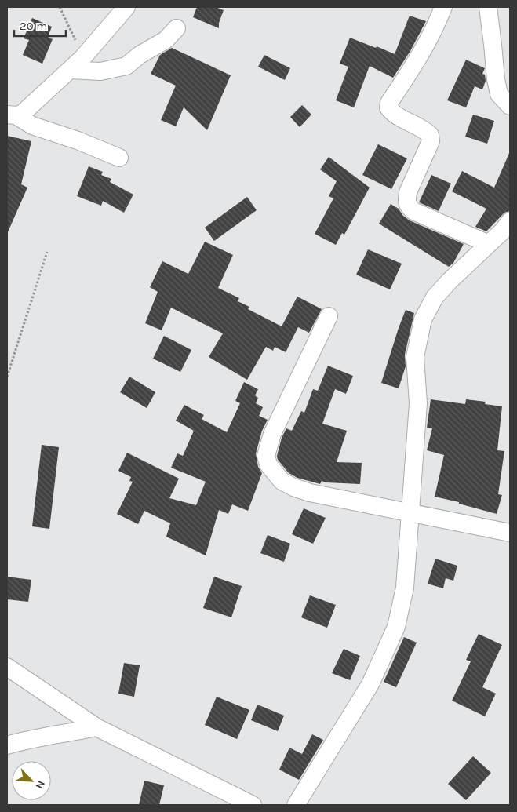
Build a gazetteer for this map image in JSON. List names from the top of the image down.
{
  "scale_bar": "20 m",
  "north": "bottom right"
}
